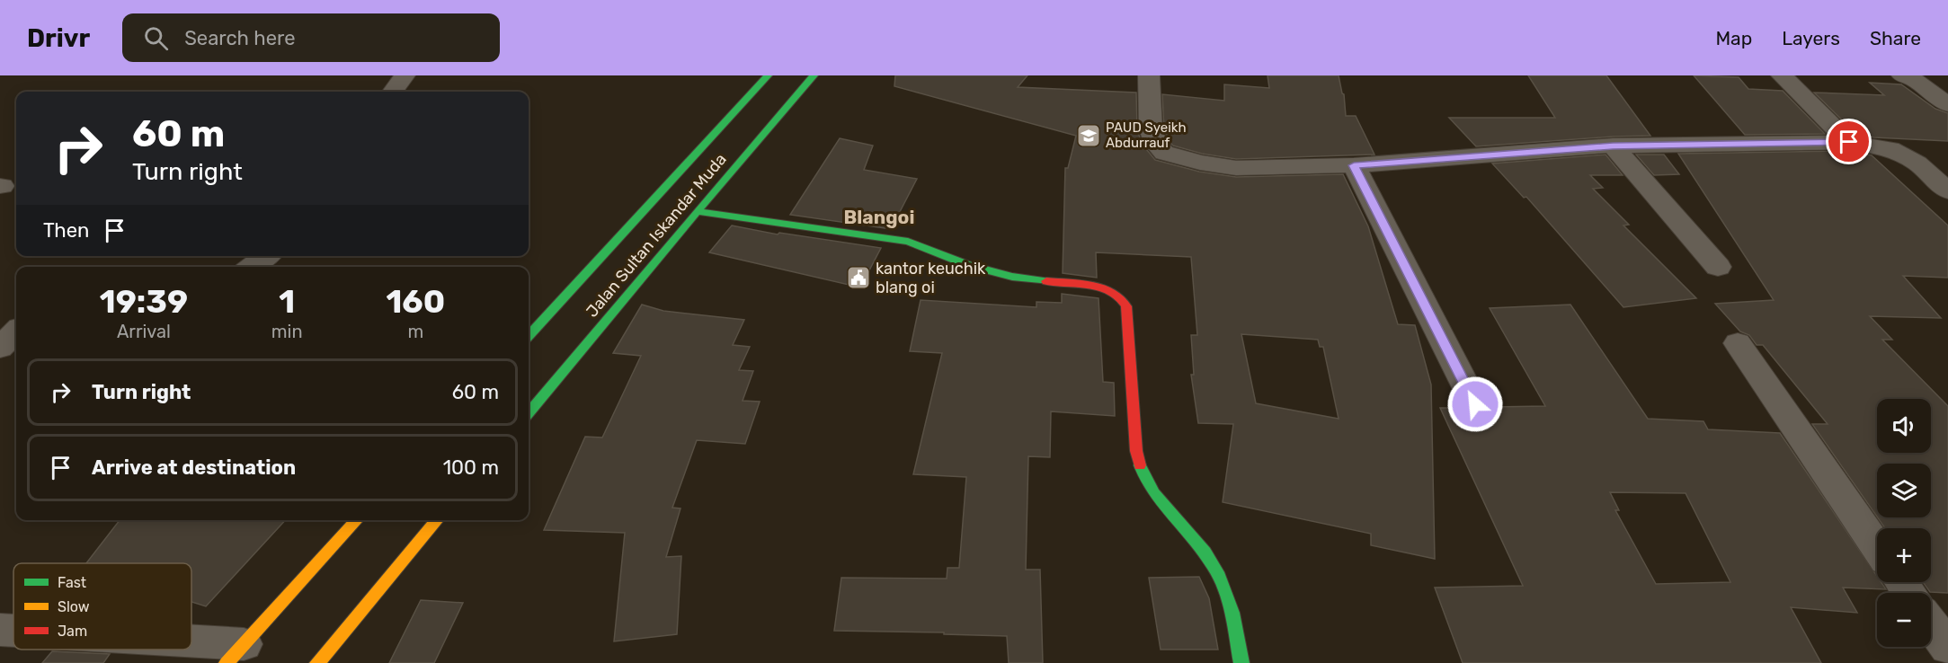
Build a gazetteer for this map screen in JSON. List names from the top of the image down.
{
  "streets": {
    "main road": ["Jalan Sultan Iskandar Muda"]
  },
  "districts": ["Blangoi"],
  "places": {
    "school or university": ["PAUD Syeikh Abdurrauf"],
    "public building": ["kantor keuchik blang oi"]
  },
  "legend": ["Fast", "Slow", "Jam"],
  "page": {
    "header": "Drivr",
    "search": "Search here",
    "nav": ["Map", "Layers", "Share"],
    "turn": ["60 m", "Turn right"],
    "then": "Then",
    "eta": [
      "19:39",
      "Arrival",
      "1",
      "min",
      "160",
      "m"
    ],
    "list": [
      {
        "name": "Turn right",
        "value": "60 m"
      },
      {
        "name": "Arrive at destination",
        "value": "100 m"
      }
    ],
    "map_buttons": ["+", "−"]
  }
}
